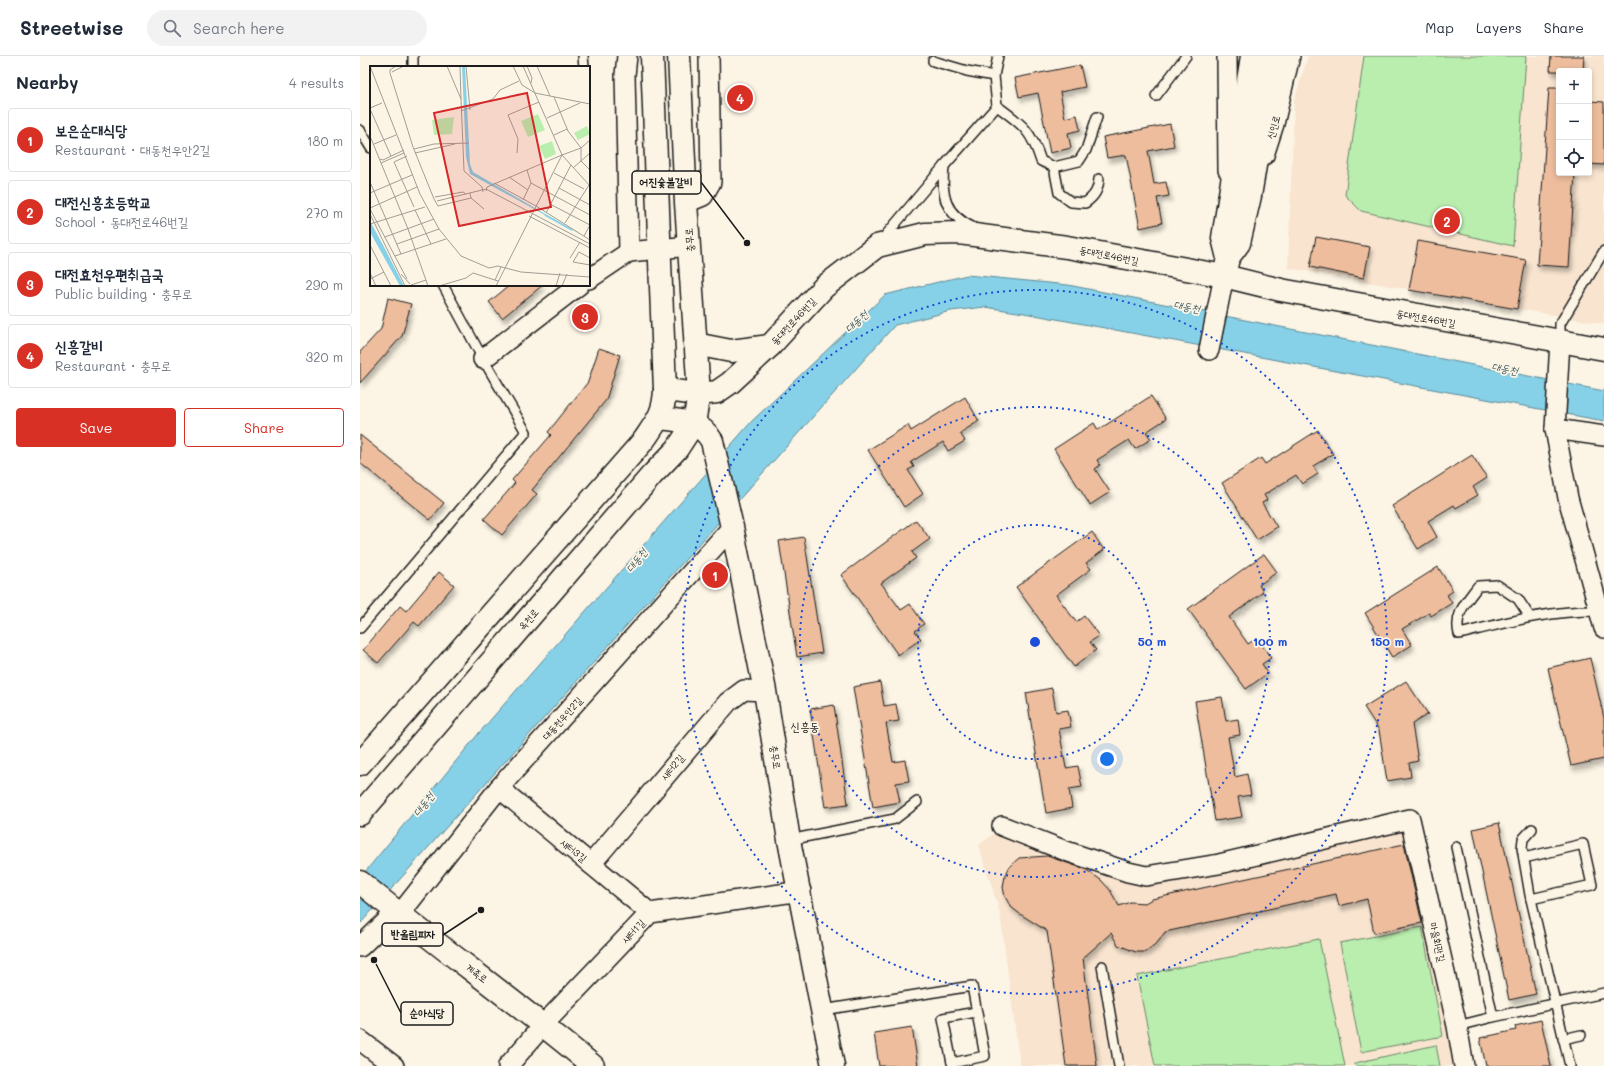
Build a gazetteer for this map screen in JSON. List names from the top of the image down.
{
  "streets": {
    "main road": [
      "신인로",
      "충무로",
      "동대전로46번길",
      "옥천로",
      "계족로"
    ],
    "street": [
      "대동천우안2길",
      "새터2길",
      "새터3길",
      "새터1길",
      "마을회관길"
    ]
  },
  "crossings": [
    ["신인로", "동대전로46번길"],
    ["충무로", "동대전로46번길"],
    ["충무로", "옥천로"],
    ["충무로", "대동천우안2길"],
    ["충무로", "새터2길"],
    ["충무로", "새터1길"],
    ["대동천우안2길", "새터3길"],
    ["대동천우안2길", "계족로"],
    ["새터2길", "새터3길"],
    ["새터3길", "새터1길"],
    ["새터1길", "계족로"]
  ],
  "districts": ["신흥동"],
  "water": ["대동천"],
  "places": ["어진숯불갈비", "반올림피자", "순아식당"],
  "page": {
    "header": "Streetwise",
    "search": "Search here",
    "nav": ["Map", "Layers", "Share"],
    "heading": ["Nearby", "4 results"],
    "map_buttons": ["+", "−"],
    "pins": [
      "4",
      "2",
      "3",
      "1"
    ],
    "list": [
      {
        "mark": "1",
        "name": "보은순대식당",
        "note": "Restaurant · 대동천우안2길",
        "value": "180 m"
      },
      {
        "mark": "2",
        "name": "대전신흥초등학교",
        "note": "School · 동대전로46번길",
        "value": "270 m"
      },
      {
        "mark": "3",
        "name": "대전효천우편취급국",
        "note": "Public building · 충무로",
        "value": "290 m"
      },
      {
        "mark": "4",
        "name": "신흥갈비",
        "note": "Restaurant · 충무로",
        "value": "320 m"
      }
    ],
    "buttons": ["Save", "Share"]
  },
  "rings": ["50 m", "100 m", "150 m"]
}
